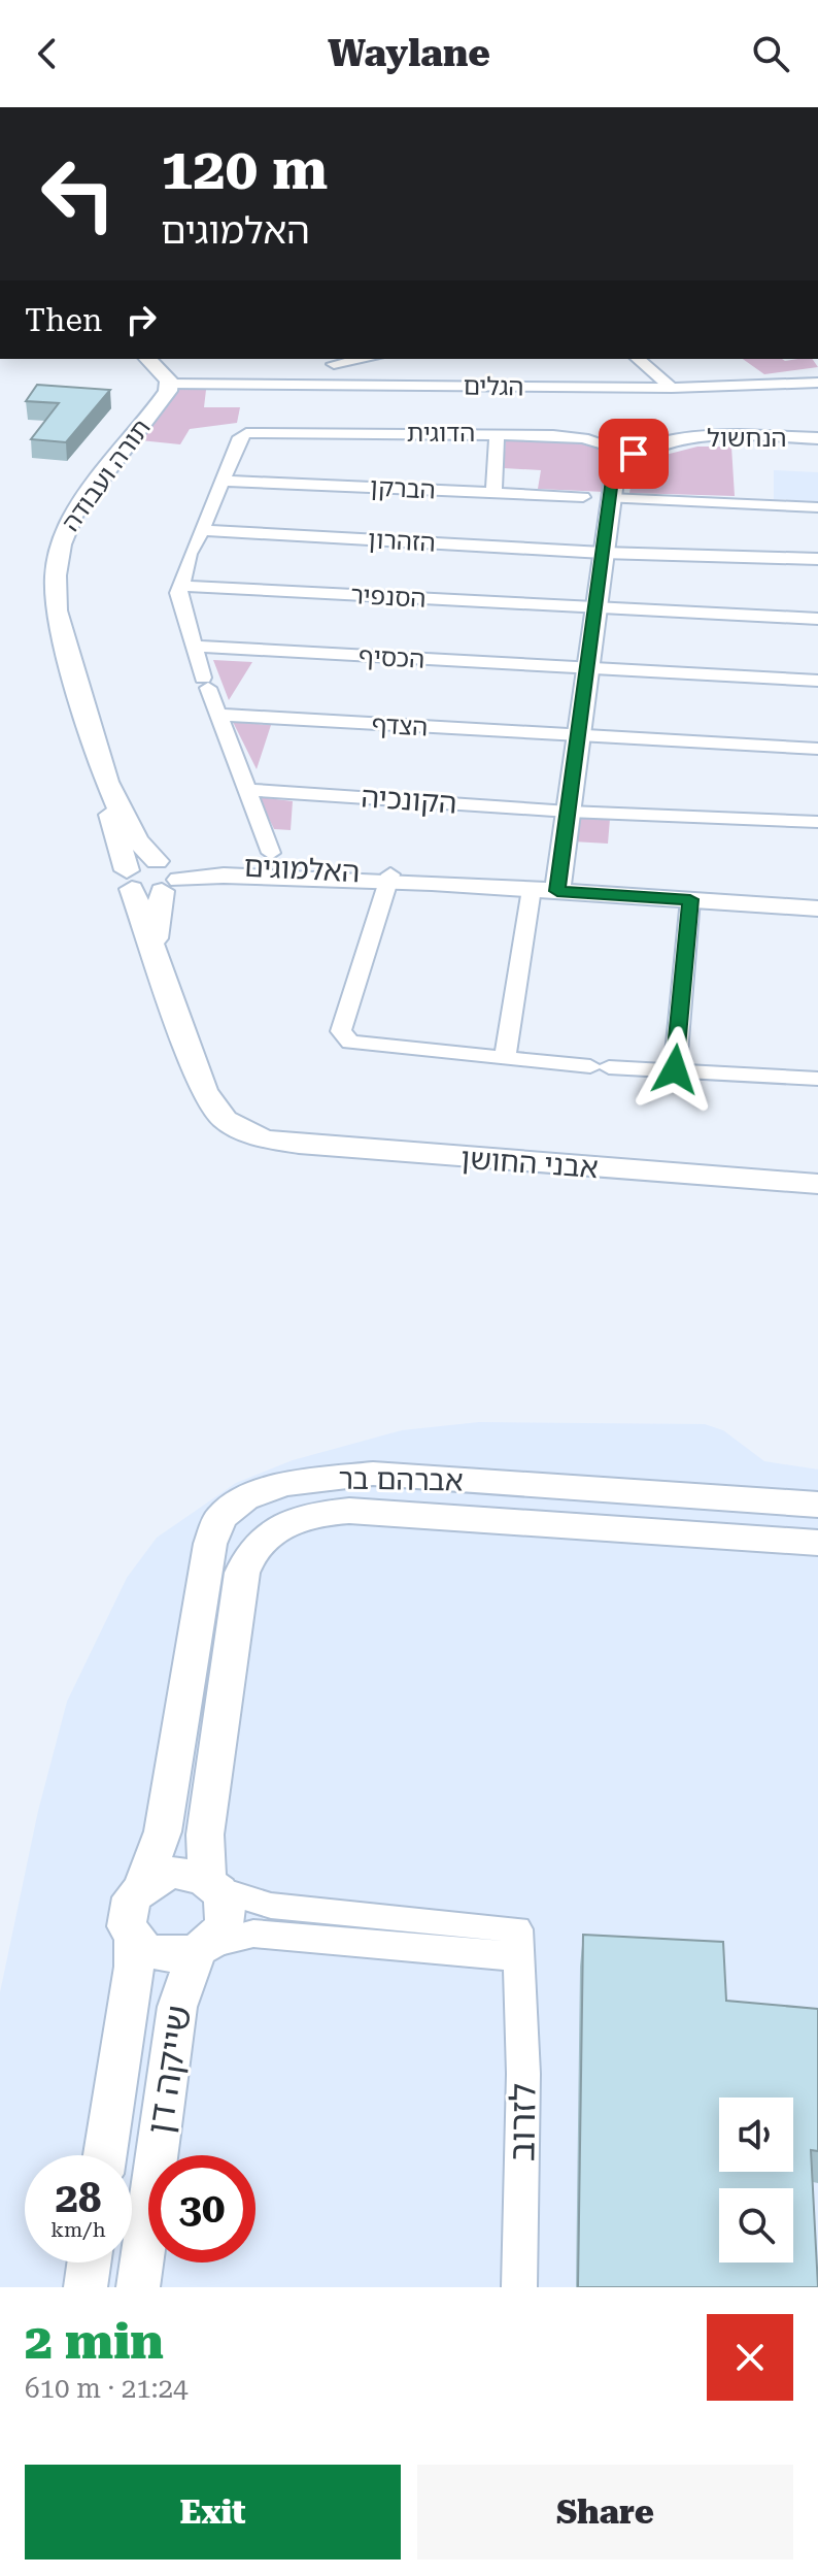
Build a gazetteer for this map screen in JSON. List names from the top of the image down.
{
  "streets": {
    "street": [
      "הגלים",
      "הדוגית",
      "הנחשול",
      "תורה ועבודה",
      "הברקן",
      "הזהרון",
      "הסנפיר",
      "הכסיף",
      "הצדף",
      "הקונכיה",
      "האלמוגים",
      "אבני החושן",
      "אברהם בר",
      "שייקה דן",
      "לזרוב"
    ]
  },
  "crossings": [
    ["הגלים", "תורה ועבודה"],
    ["הדוגית", "הנחשול"],
    ["הדוגית", "הברקן"],
    ["תורה ועבודה", "האלמוגים"],
    ["תורה ועבודה", "אבני החושן"],
    ["אברהם בר", "שייקה דן"]
  ],
  "page": {
    "header": "Waylane",
    "turn": ["120 m", "האלמוגים"],
    "then": "Then",
    "speed": "28 km/h",
    "limit": "30",
    "heading": ["2 min", "610 m · 21:24"],
    "buttons": ["Exit", "Share"]
  }
}
